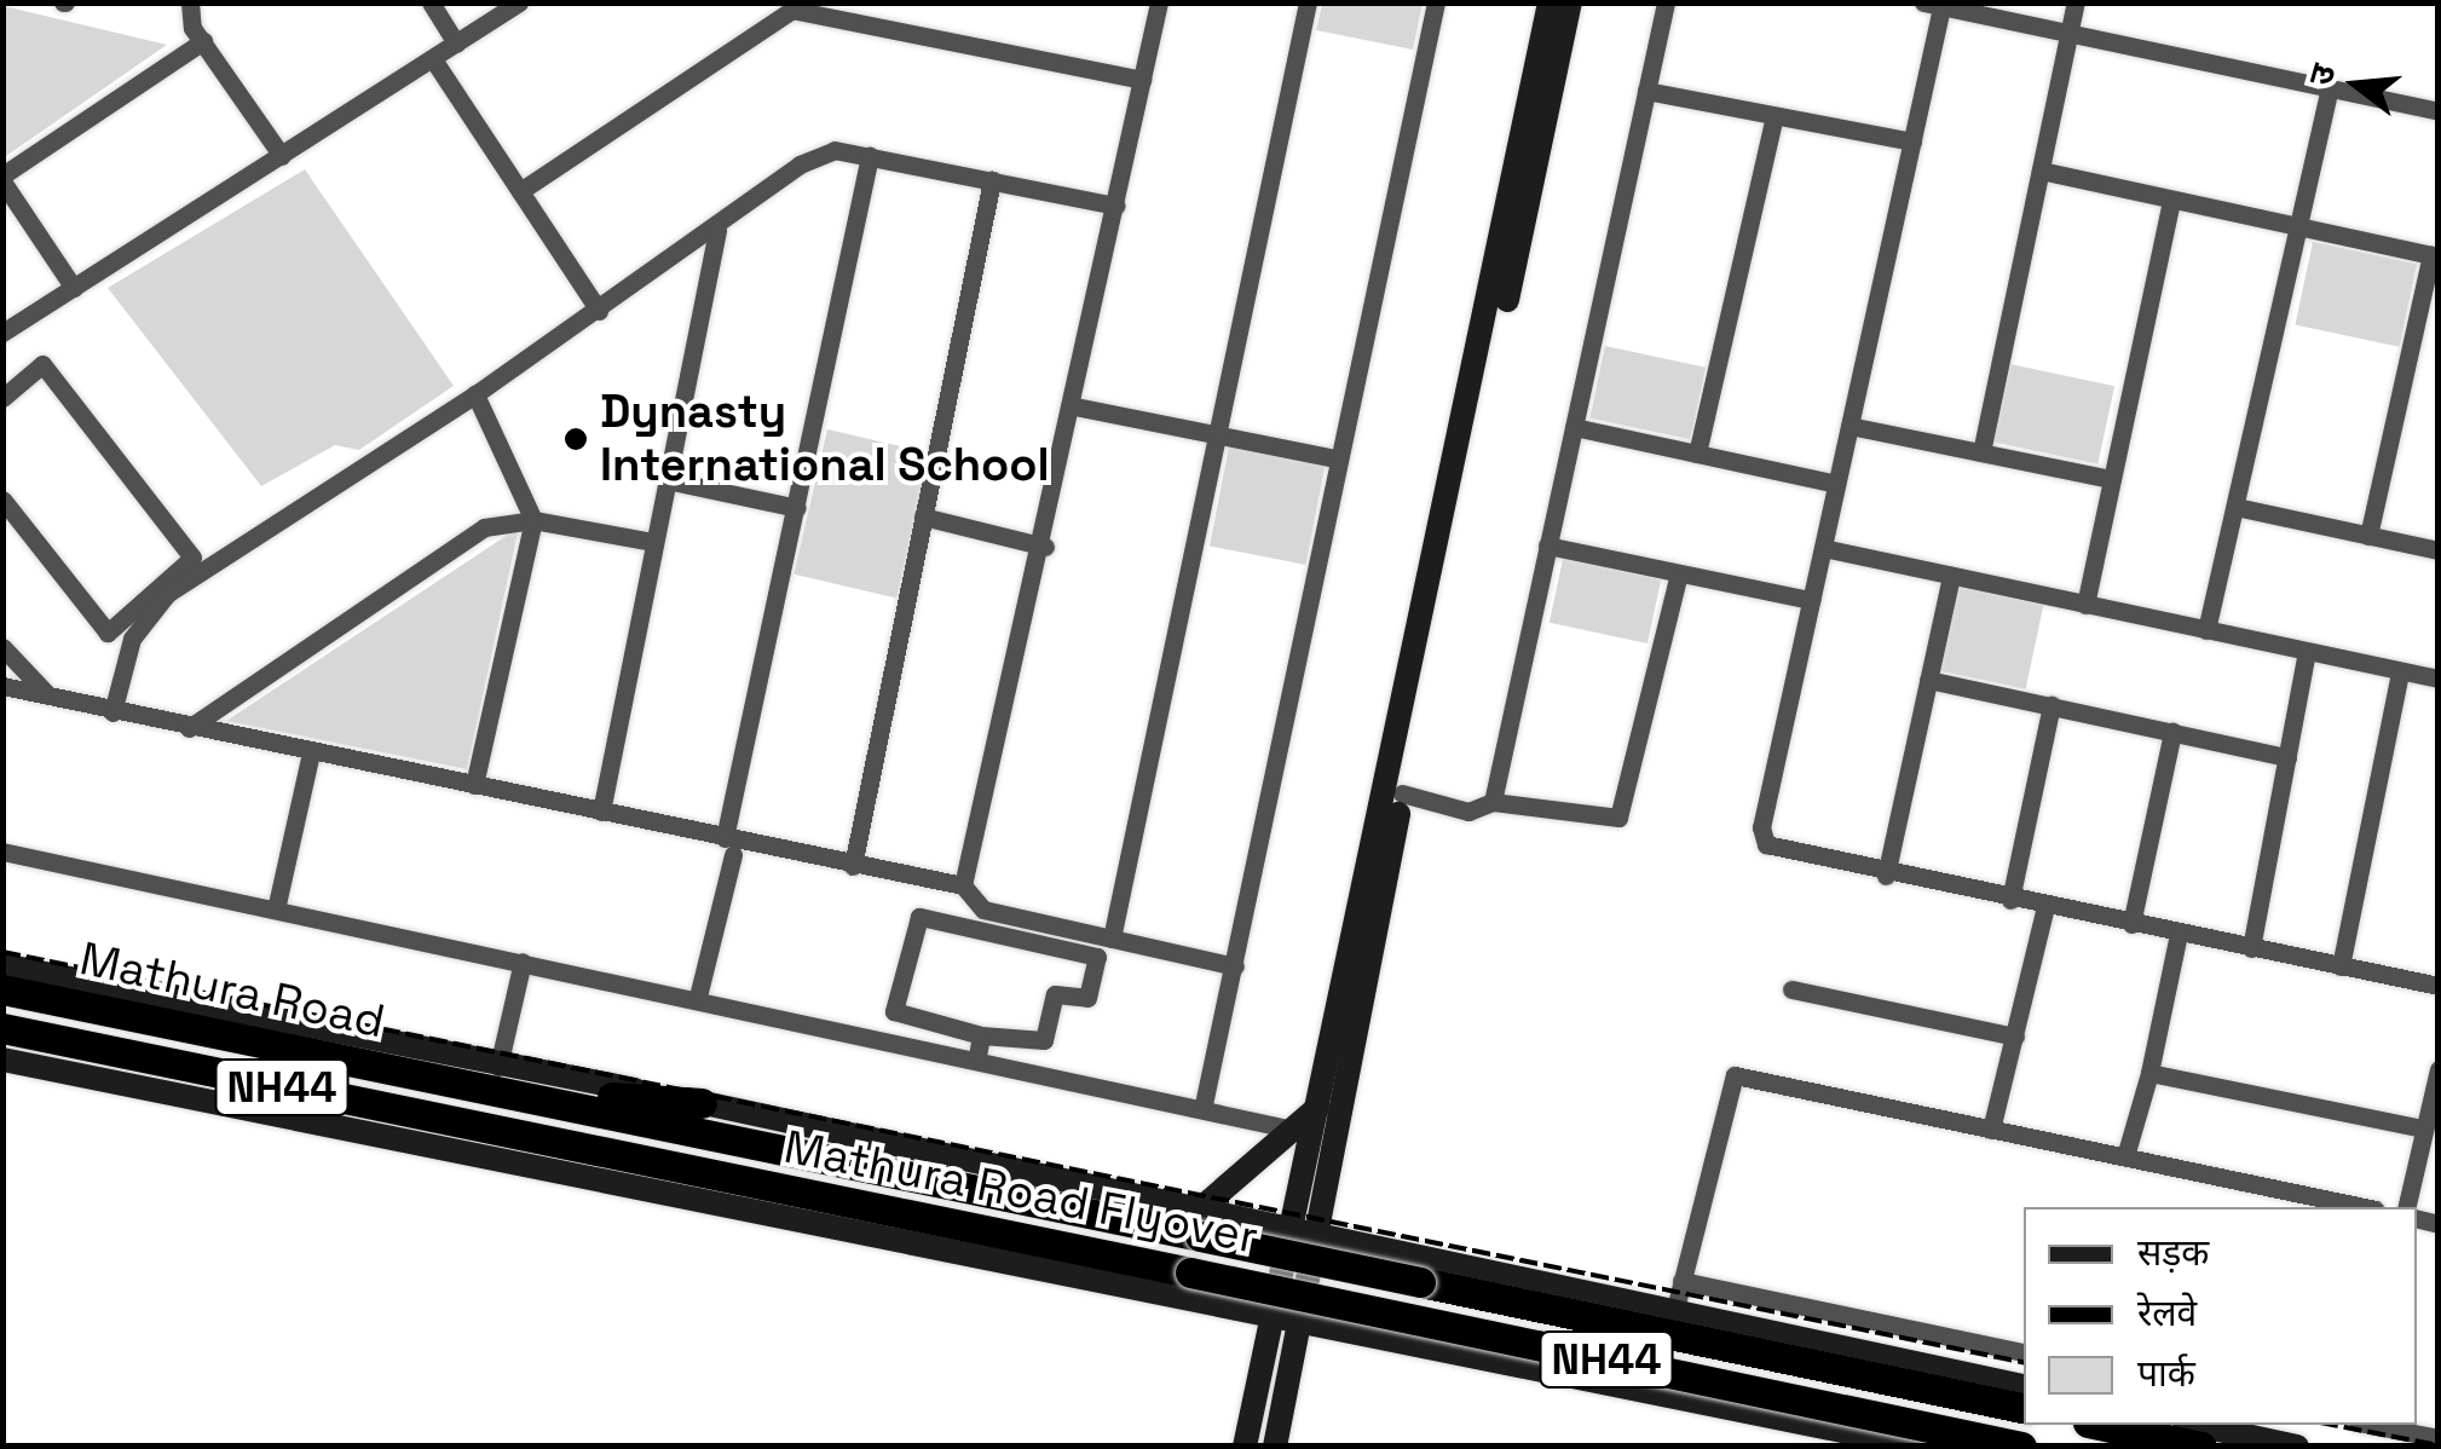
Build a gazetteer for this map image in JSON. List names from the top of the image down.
{
  "streets": {
    "highway": ["Mathura Road", "NH44", "Mathura Road Flyover"]
  },
  "crossings": [
    ["Mathura Road", "Mathura Road Flyover"]
  ],
  "places": ["Dynasty International School"],
  "legend": ["सड़क", "रेलवे", "पार्क"],
  "north": "left"
}
